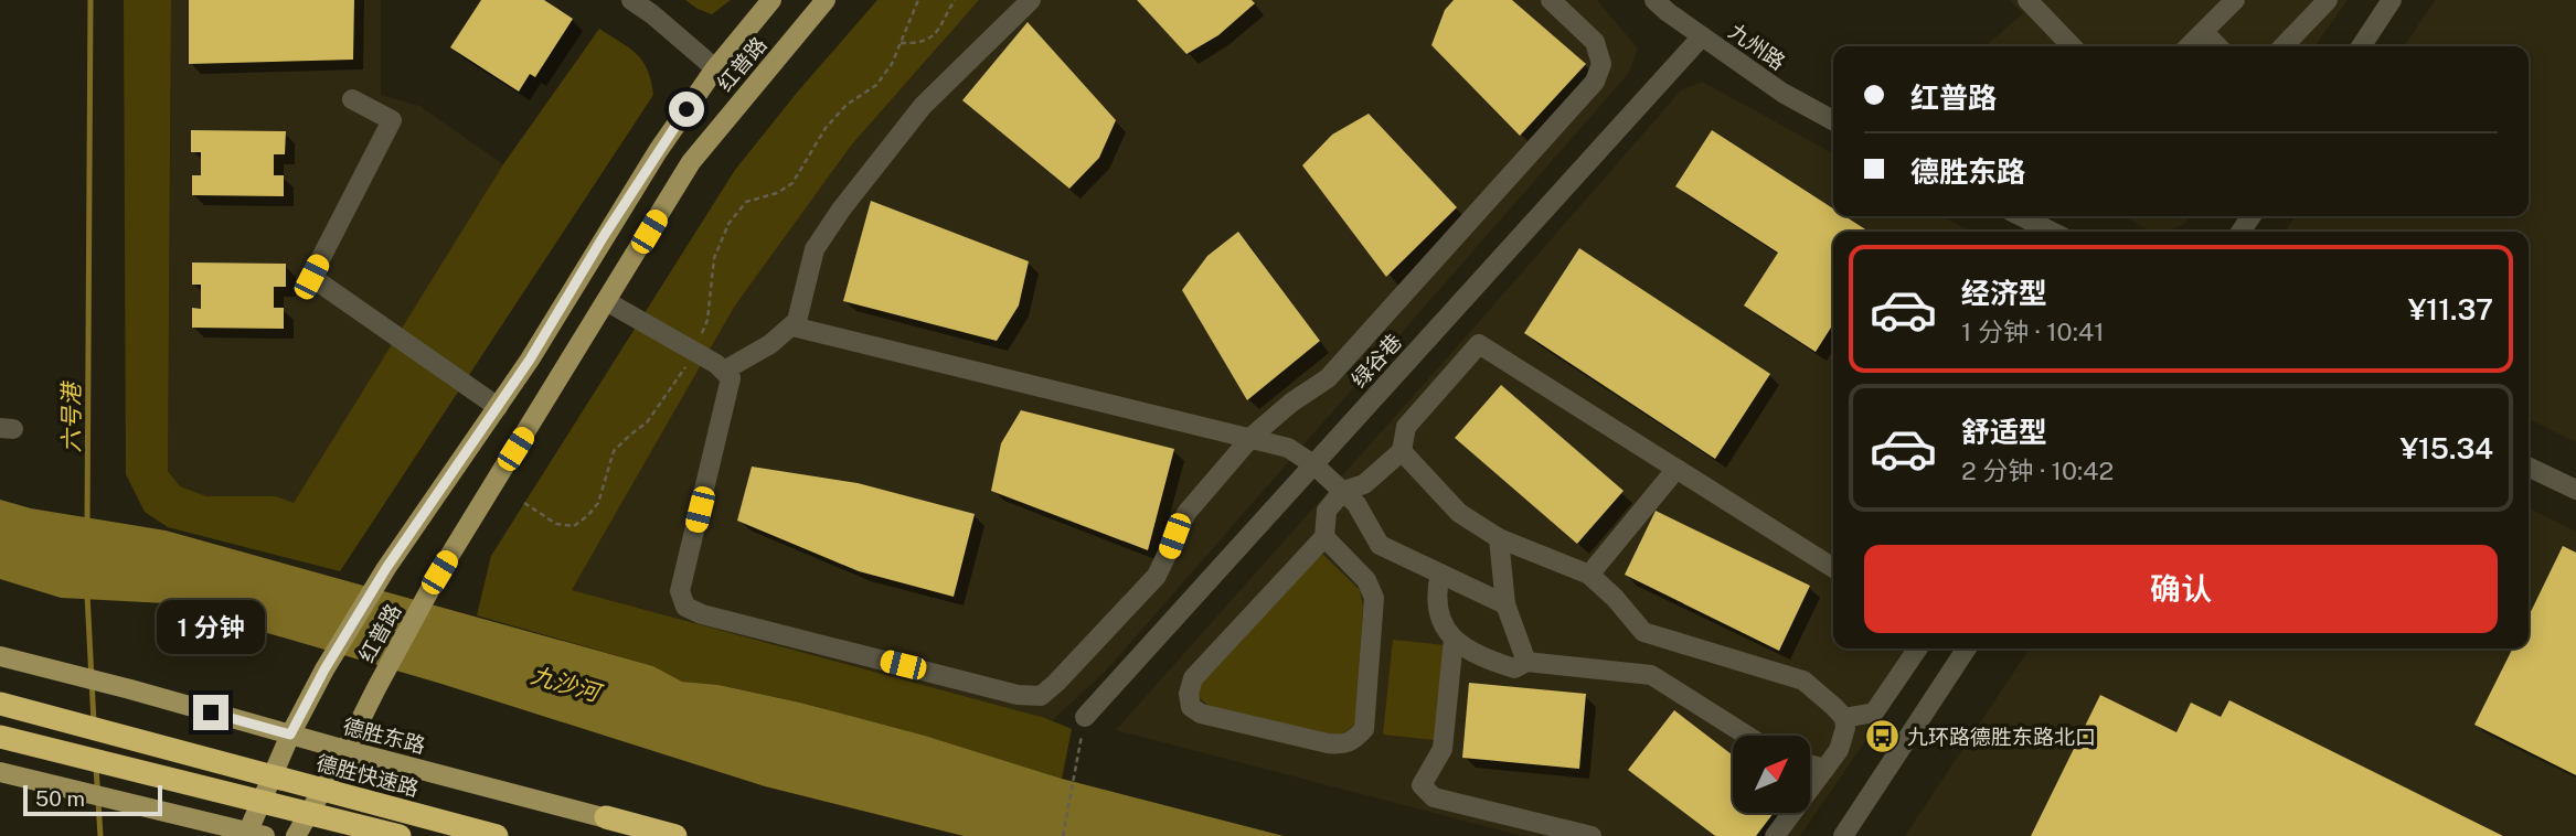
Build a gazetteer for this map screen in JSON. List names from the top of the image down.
{
  "streets": {
    "highway": ["德胜快速路"],
    "main road": ["红普路", "德胜东路"],
    "street": ["九州路", "绿谷巷"]
  },
  "crossings": [
    ["九州路", "绿谷巷"],
    ["红普路", "德胜东路"]
  ],
  "water": ["六号港", "九沙河"],
  "places": {
    "bus stop": ["九环路德胜东路北口"]
  },
  "scale_bar": "50 m",
  "north": "top right",
  "page": {
    "banner": ["红普路", "德胜东路"],
    "list": [
      {
        "name": "经济型",
        "note": "1 分钟 · 10:41",
        "value": "¥11.37"
      },
      {
        "name": "舒适型",
        "note": "2 分钟 · 10:42",
        "value": "¥15.34"
      }
    ],
    "buttons": "确认",
    "bubble": "1 分钟",
    "scale": "50 m"
  }
}
